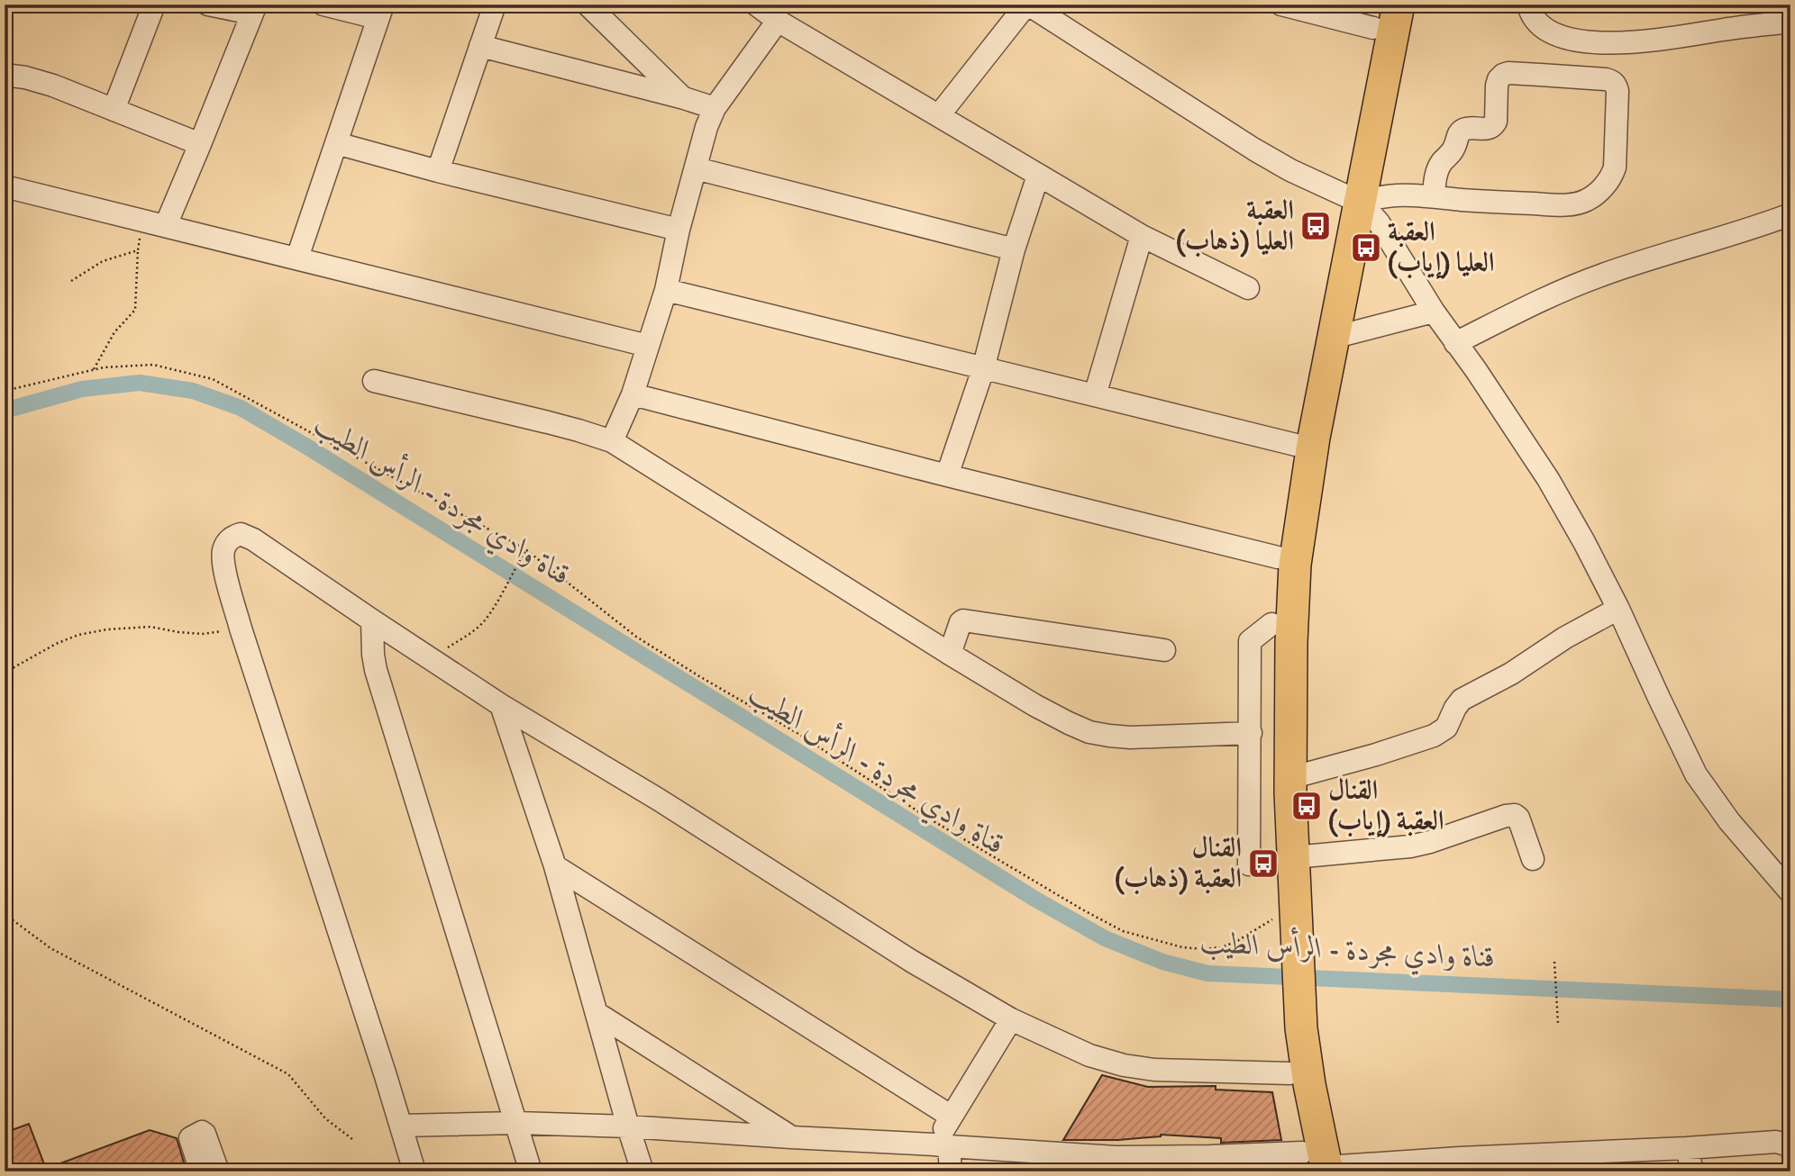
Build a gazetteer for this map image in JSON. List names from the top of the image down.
{
  "water": ["قناة وادي مجردة - الرأس الطيب"],
  "places": {
    "bus stop": [
      "العقبة العليا (ذهاب)",
      "العقبة العليا (إياب)",
      "القنال العقبة (إياب)",
      "القنال العقبة (ذهاب)"
    ]
  }
}
